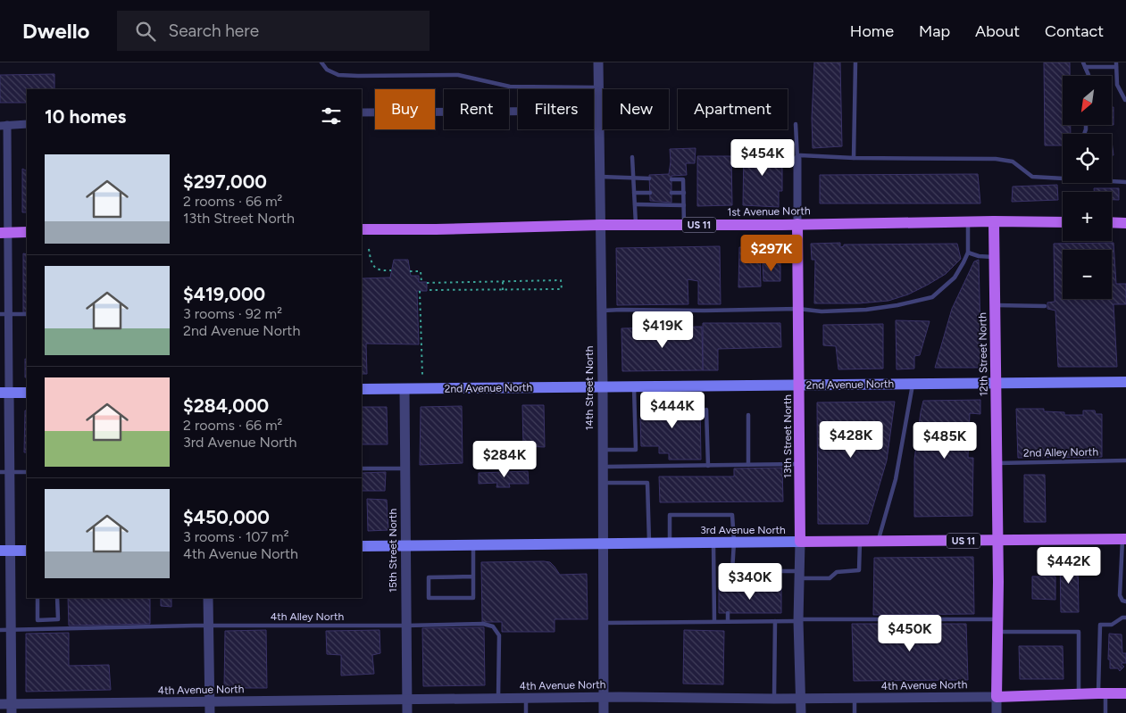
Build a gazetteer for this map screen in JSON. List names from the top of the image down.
{
  "streets": {
    "main road": [
      "1st Avenue North",
      "US 11",
      "12th Street North",
      "2nd Avenue North",
      "13th Street North",
      "3rd Avenue North",
      "4th Avenue North"
    ],
    "street": ["14th Street North", "15th Street North"],
    "lane": ["2nd Alley North", "4th Alley North"]
  },
  "crossings": [
    ["1st Avenue North", "12th Street North"],
    ["1st Avenue North", "14th Street North"],
    ["1st Avenue North", "13th Street North"],
    ["12th Street North", "2nd Avenue North"],
    ["12th Street North", "2nd Alley North"],
    ["12th Street North", "3rd Avenue North"],
    ["12th Street North", "4th Avenue North"],
    ["2nd Avenue North", "14th Street North"],
    ["2nd Avenue North", "13th Street North"],
    ["2nd Avenue North", "15th Street North"],
    ["14th Street North", "3rd Avenue North"],
    ["14th Street North", "4th Avenue North"],
    ["13th Street North", "3rd Avenue North"],
    ["13th Street North", "4th Avenue North"],
    ["3rd Avenue North", "15th Street North"],
    ["15th Street North", "4th Alley North"],
    ["15th Street North", "4th Avenue North"],
    ["4th Alley North", "4th Avenue North"]
  ],
  "north": "bottom left",
  "page": {
    "header": "Dwello",
    "search": "Search here",
    "nav": [
      "Home",
      "Map",
      "About",
      "Contact"
    ],
    "map_buttons": ["+", "−"],
    "chip": [
      "Buy",
      "Rent",
      "Filters",
      "New",
      "Apartment"
    ],
    "heading": "10 homes",
    "price": [
      "$454K",
      "$297K",
      "$419K",
      "$444K",
      "$428K",
      "$485K",
      "$284K",
      "$442K",
      "$340K",
      "$450K"
    ],
    "list": [
      {
        "name": "$297,000",
        "note": "2 rooms · 66 m² · 13th Street North"
      },
      {
        "name": "$419,000",
        "note": "3 rooms · 92 m² · 2nd Avenue North"
      },
      {
        "name": "$284,000",
        "note": "2 rooms · 66 m² · 3rd Avenue North"
      },
      {
        "name": "$450,000",
        "note": "3 rooms · 107 m² · 4th Avenue North"
      }
    ]
  }
}
